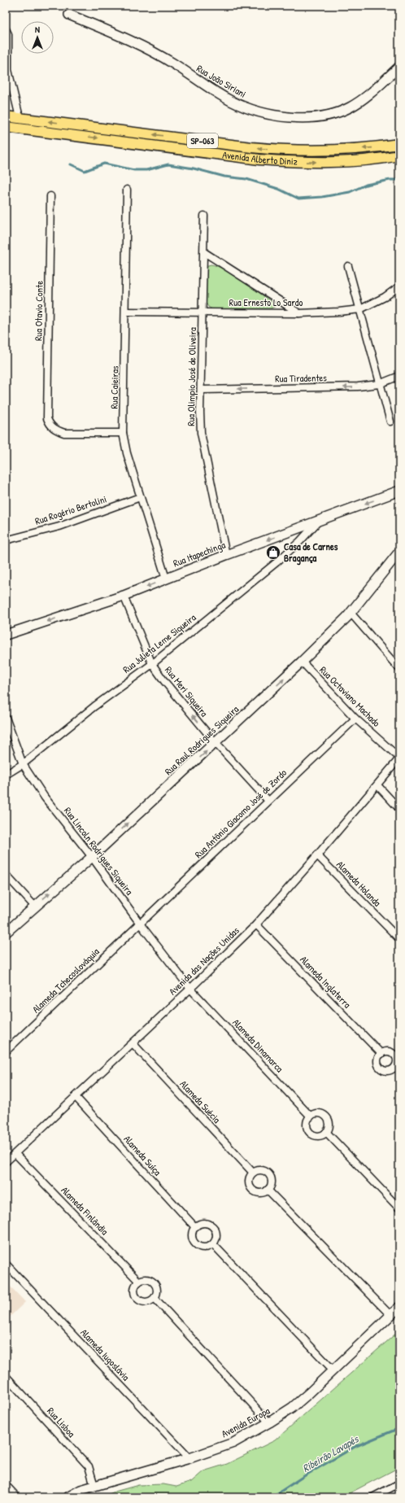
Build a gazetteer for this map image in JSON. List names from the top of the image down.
{
  "streets": {
    "main road": ["SP-063", "Avenida Alberto Diniz"],
    "street": [
      "Rua João Siriani",
      "Rua Ernesto Lo Sardo",
      "Rua Otavio Conte",
      "Rua Olimpio José de Oliveira",
      "Rua Tiradentes",
      "Rua Caieiras",
      "Rua Rogério Bertolini",
      "Rua Itapechinga",
      "Rua Julieta Leme Siqueira",
      "Rua Meri Siqueira",
      "Rua Octaviano Machado",
      "Rua Raul Rodrigues Siqueira",
      "Rua Antônio Giacomo José de Zordo",
      "Rua Lincoln Rodrigues Siqueira",
      "Alameda Holanda",
      "Avenida das Nações Unidas",
      "Alameda Tchecoslováquia",
      "Alameda Inglaterra",
      "Alameda Dinamarca",
      "Alameda Suécia",
      "Alameda Suíça",
      "Alameda Finlândia",
      "Alameda Iugoslávia",
      "Rua Lisboa",
      "Avenida Europa"
    ]
  },
  "crossings": [
    ["Rua Ernesto Lo Sardo", "Rua Olimpio José de Oliveira"],
    ["Rua Ernesto Lo Sardo", "Rua Caieiras"],
    ["Rua Otavio Conte", "Rua Caieiras"],
    ["Rua Olimpio José de Oliveira", "Rua Tiradentes"],
    ["Rua Olimpio José de Oliveira", "Rua Itapechinga"],
    ["Rua Caieiras", "Rua Rogério Bertolini"],
    ["Rua Caieiras", "Rua Itapechinga"],
    ["Rua Itapechinga", "Rua Julieta Leme Siqueira"],
    ["Rua Itapechinga", "Rua Meri Siqueira"],
    ["Rua Julieta Leme Siqueira", "Rua Meri Siqueira"],
    ["Rua Julieta Leme Siqueira", "Rua Lincoln Rodrigues Siqueira"],
    ["Rua Meri Siqueira", "Rua Raul Rodrigues Siqueira"],
    ["Rua Meri Siqueira", "Rua Antônio Giacomo José de Zordo"],
    ["Rua Octaviano Machado", "Rua Raul Rodrigues Siqueira"],
    ["Rua Octaviano Machado", "Rua Antônio Giacomo José de Zordo"],
    ["Rua Octaviano Machado", "Avenida das Nações Unidas"],
    ["Rua Raul Rodrigues Siqueira", "Rua Lincoln Rodrigues Siqueira"],
    ["Rua Antônio Giacomo José de Zordo", "Rua Lincoln Rodrigues Siqueira"],
    ["Rua Antônio Giacomo José de Zordo", "Alameda Tchecoslováquia"],
    ["Rua Lincoln Rodrigues Siqueira", "Avenida das Nações Unidas"],
    ["Rua Lincoln Rodrigues Siqueira", "Alameda Tchecoslováquia"],
    ["Rua Lincoln Rodrigues Siqueira", "Alameda Dinamarca"],
    ["Alameda Holanda", "Avenida das Nações Unidas"],
    ["Avenida das Nações Unidas", "Alameda Inglaterra"],
    ["Avenida das Nações Unidas", "Alameda Dinamarca"],
    ["Avenida das Nações Unidas", "Alameda Suécia"],
    ["Avenida das Nações Unidas", "Alameda Suíça"],
    ["Avenida das Nações Unidas", "Alameda Finlândia"],
    ["Alameda Iugoslávia", "Avenida Europa"],
    ["Rua Lisboa", "Avenida Europa"]
  ],
  "one_way": [
    "Rua Tiradentes",
    "Rua Itapechinga",
    "Rua Meri Siqueira",
    "Rua Raul Rodrigues Siqueira"
  ],
  "water": ["Ribeirão Lavapés"],
  "places": {
    "shop": ["Casa de Carnes Bragança"]
  },
  "north": "top"
}
